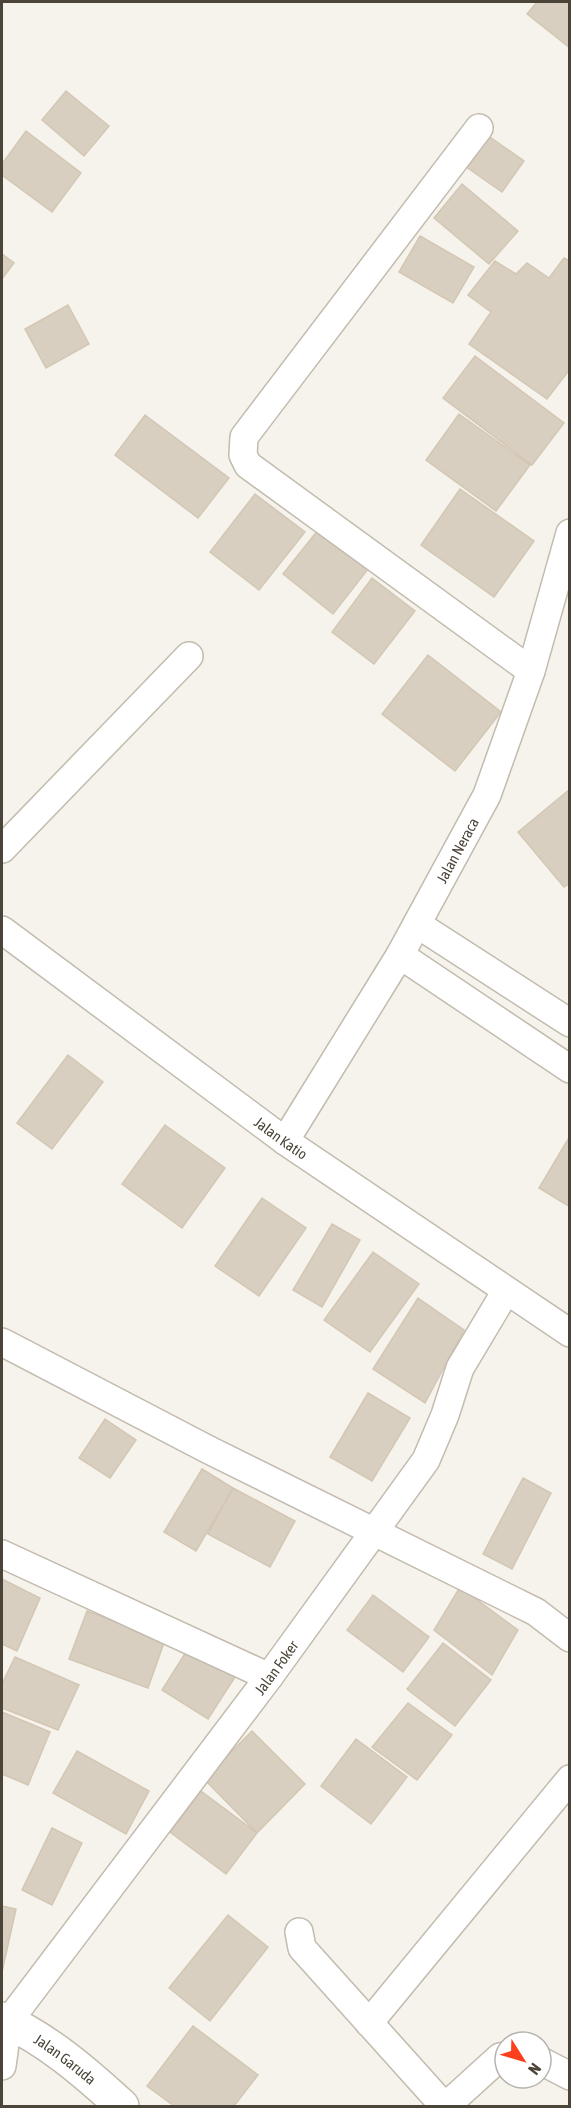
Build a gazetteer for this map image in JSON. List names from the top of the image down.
{
  "streets": {
    "street": [
      "Jalan Neraca",
      "Jalan Katio",
      "Jalan Foker",
      "Jalan Garuda"
    ]
  },
  "crossings": [
    ["Jalan Neraca", "Jalan Katio"],
    ["Jalan Katio", "Jalan Foker"],
    ["Jalan Foker", "Jalan Garuda"]
  ],
  "north": "bottom right"
}
